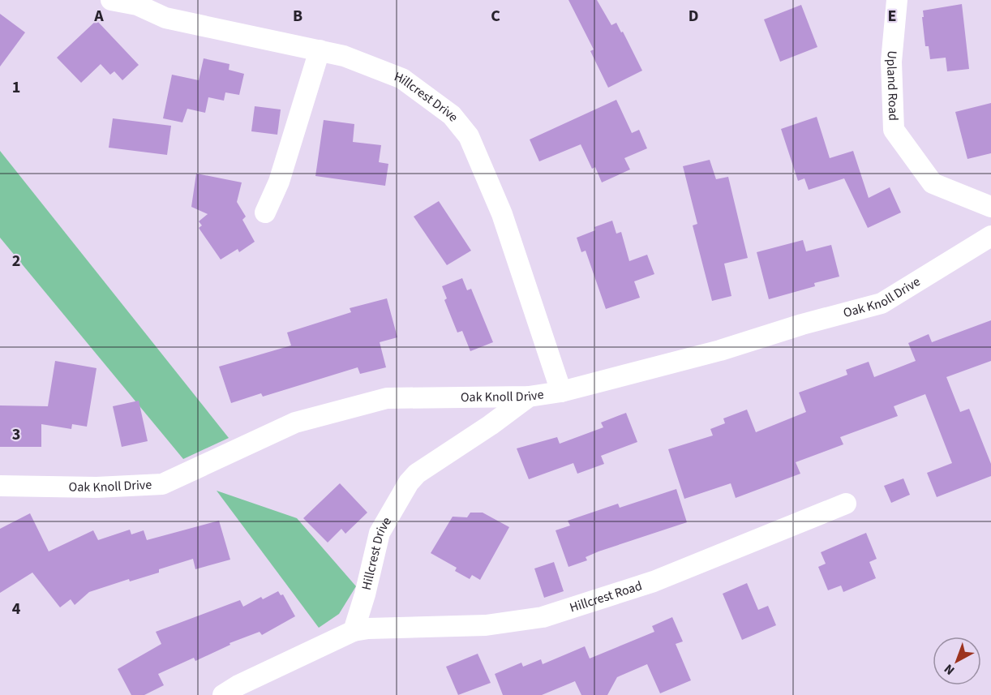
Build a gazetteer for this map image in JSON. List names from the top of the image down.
{
  "streets": {
    "street": [
      "Upland Road",
      "Hillcrest Drive",
      "Oak Knoll Drive",
      "Hillcrest Road"
    ]
  },
  "crossings": [
    ["Hillcrest Drive", "Oak Knoll Drive"],
    ["Hillcrest Drive", "Hillcrest Road"]
  ],
  "north": "bottom left",
  "grid": {
    "columns": [
      "A",
      "B",
      "C",
      "D",
      "E"
    ],
    "rows": [
      "1",
      "2",
      "3",
      "4"
    ]
  }
}
